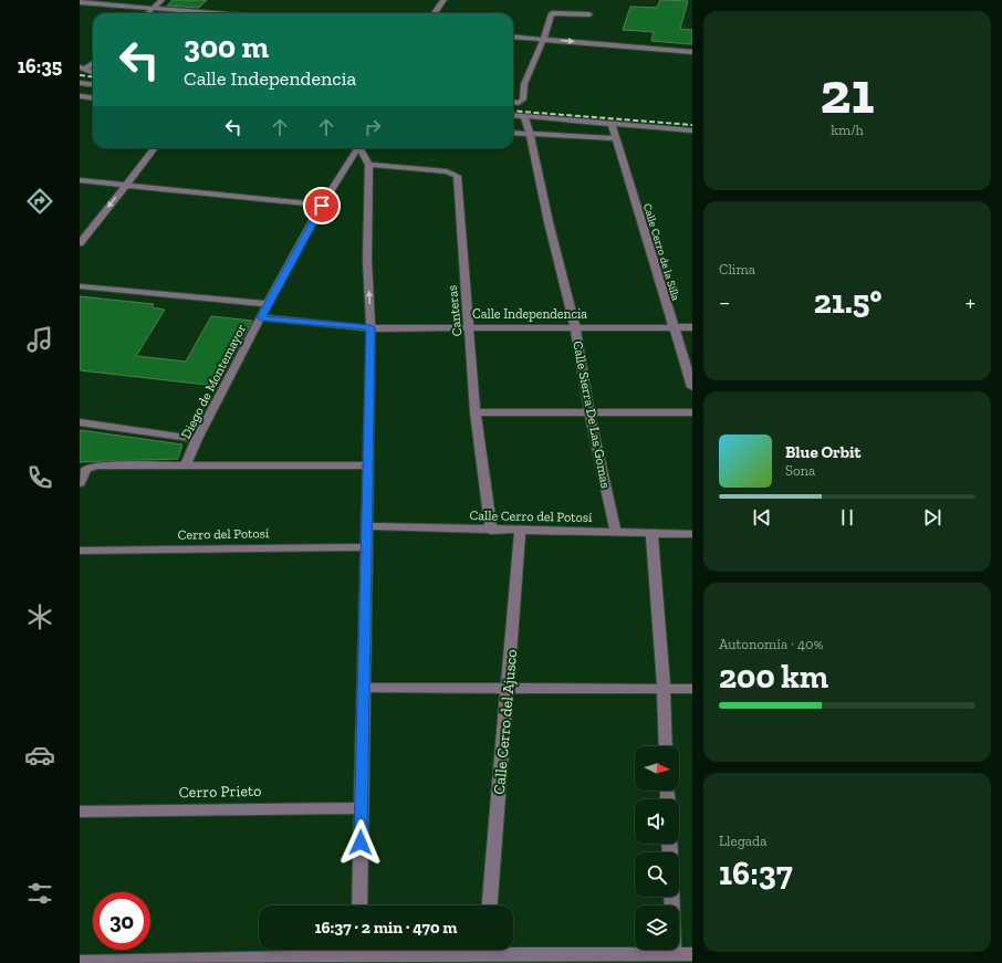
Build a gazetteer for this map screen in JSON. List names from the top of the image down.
{
  "streets": {
    "street": [
      "Calle Cerro de la Silla",
      "Canteras",
      "Calle Independencia",
      "Diego de Montemayor",
      "Calle Sierra De Las Gomas",
      "Calle Cerro del Potosí",
      "Cerro del Potosí",
      "Calle Cerro del Ajusco",
      "Cerro Prieto"
    ]
  },
  "crossings": [
    ["Calle Cerro de la Silla", "Calle Independencia"],
    ["Canteras", "Calle Independencia"],
    ["Canteras", "Calle Cerro del Potosí"],
    ["Calle Independencia", "Diego de Montemayor"],
    ["Calle Independencia", "Calle Sierra De Las Gomas"],
    ["Calle Sierra De Las Gomas", "Calle Cerro del Potosí"],
    ["Calle Cerro del Potosí", "Calle Cerro del Ajusco"]
  ],
  "north": "right",
  "page": {
    "tabs": "16:35",
    "tile": [
      ["21", "km/h"],
      "Clima",
      ["Autonomía · 40%", "200 km"],
      ["Llegada", "16:37"]
    ],
    "turn": ["300 m", "Calle Independencia"],
    "heat": ["−", "21.5°", "+"],
    "song": ["Blue Orbit", "Sona"],
    "limit": "30",
    "trip": "16:37 · 2 min · 470 m"
  }
}
